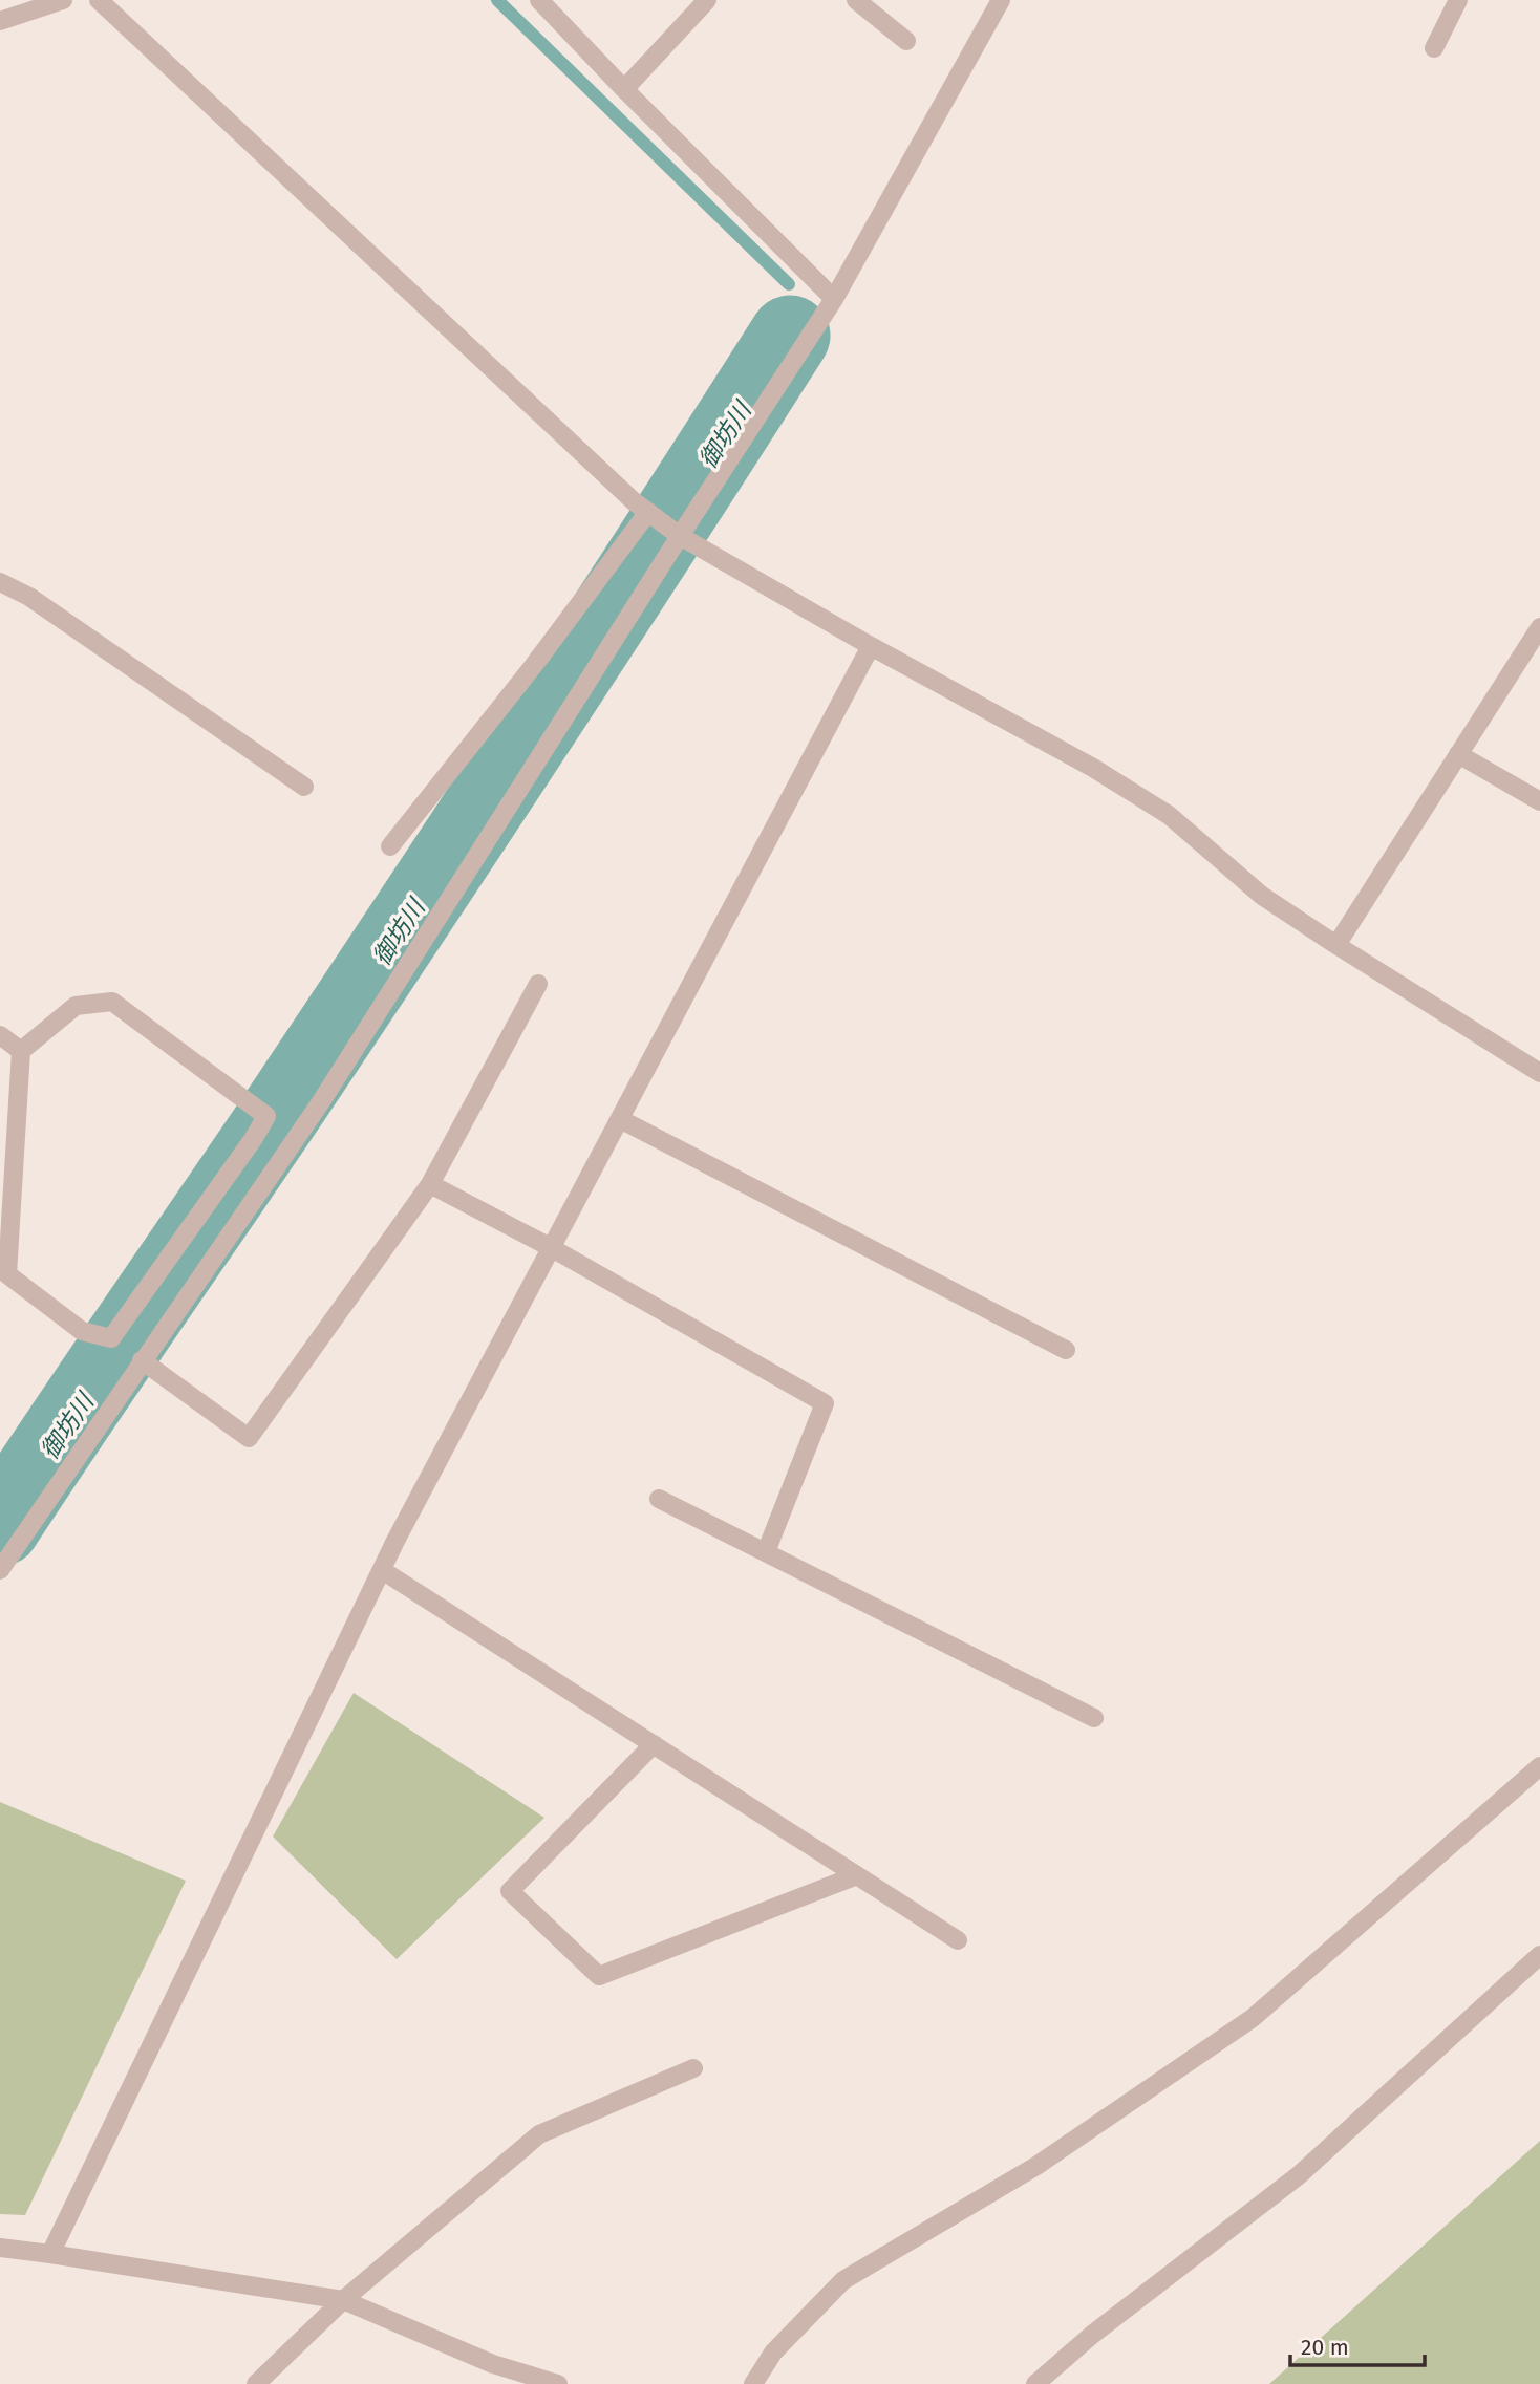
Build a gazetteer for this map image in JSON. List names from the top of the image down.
{
  "water": ["御坊川"],
  "scale_bar": "20 m"
}
